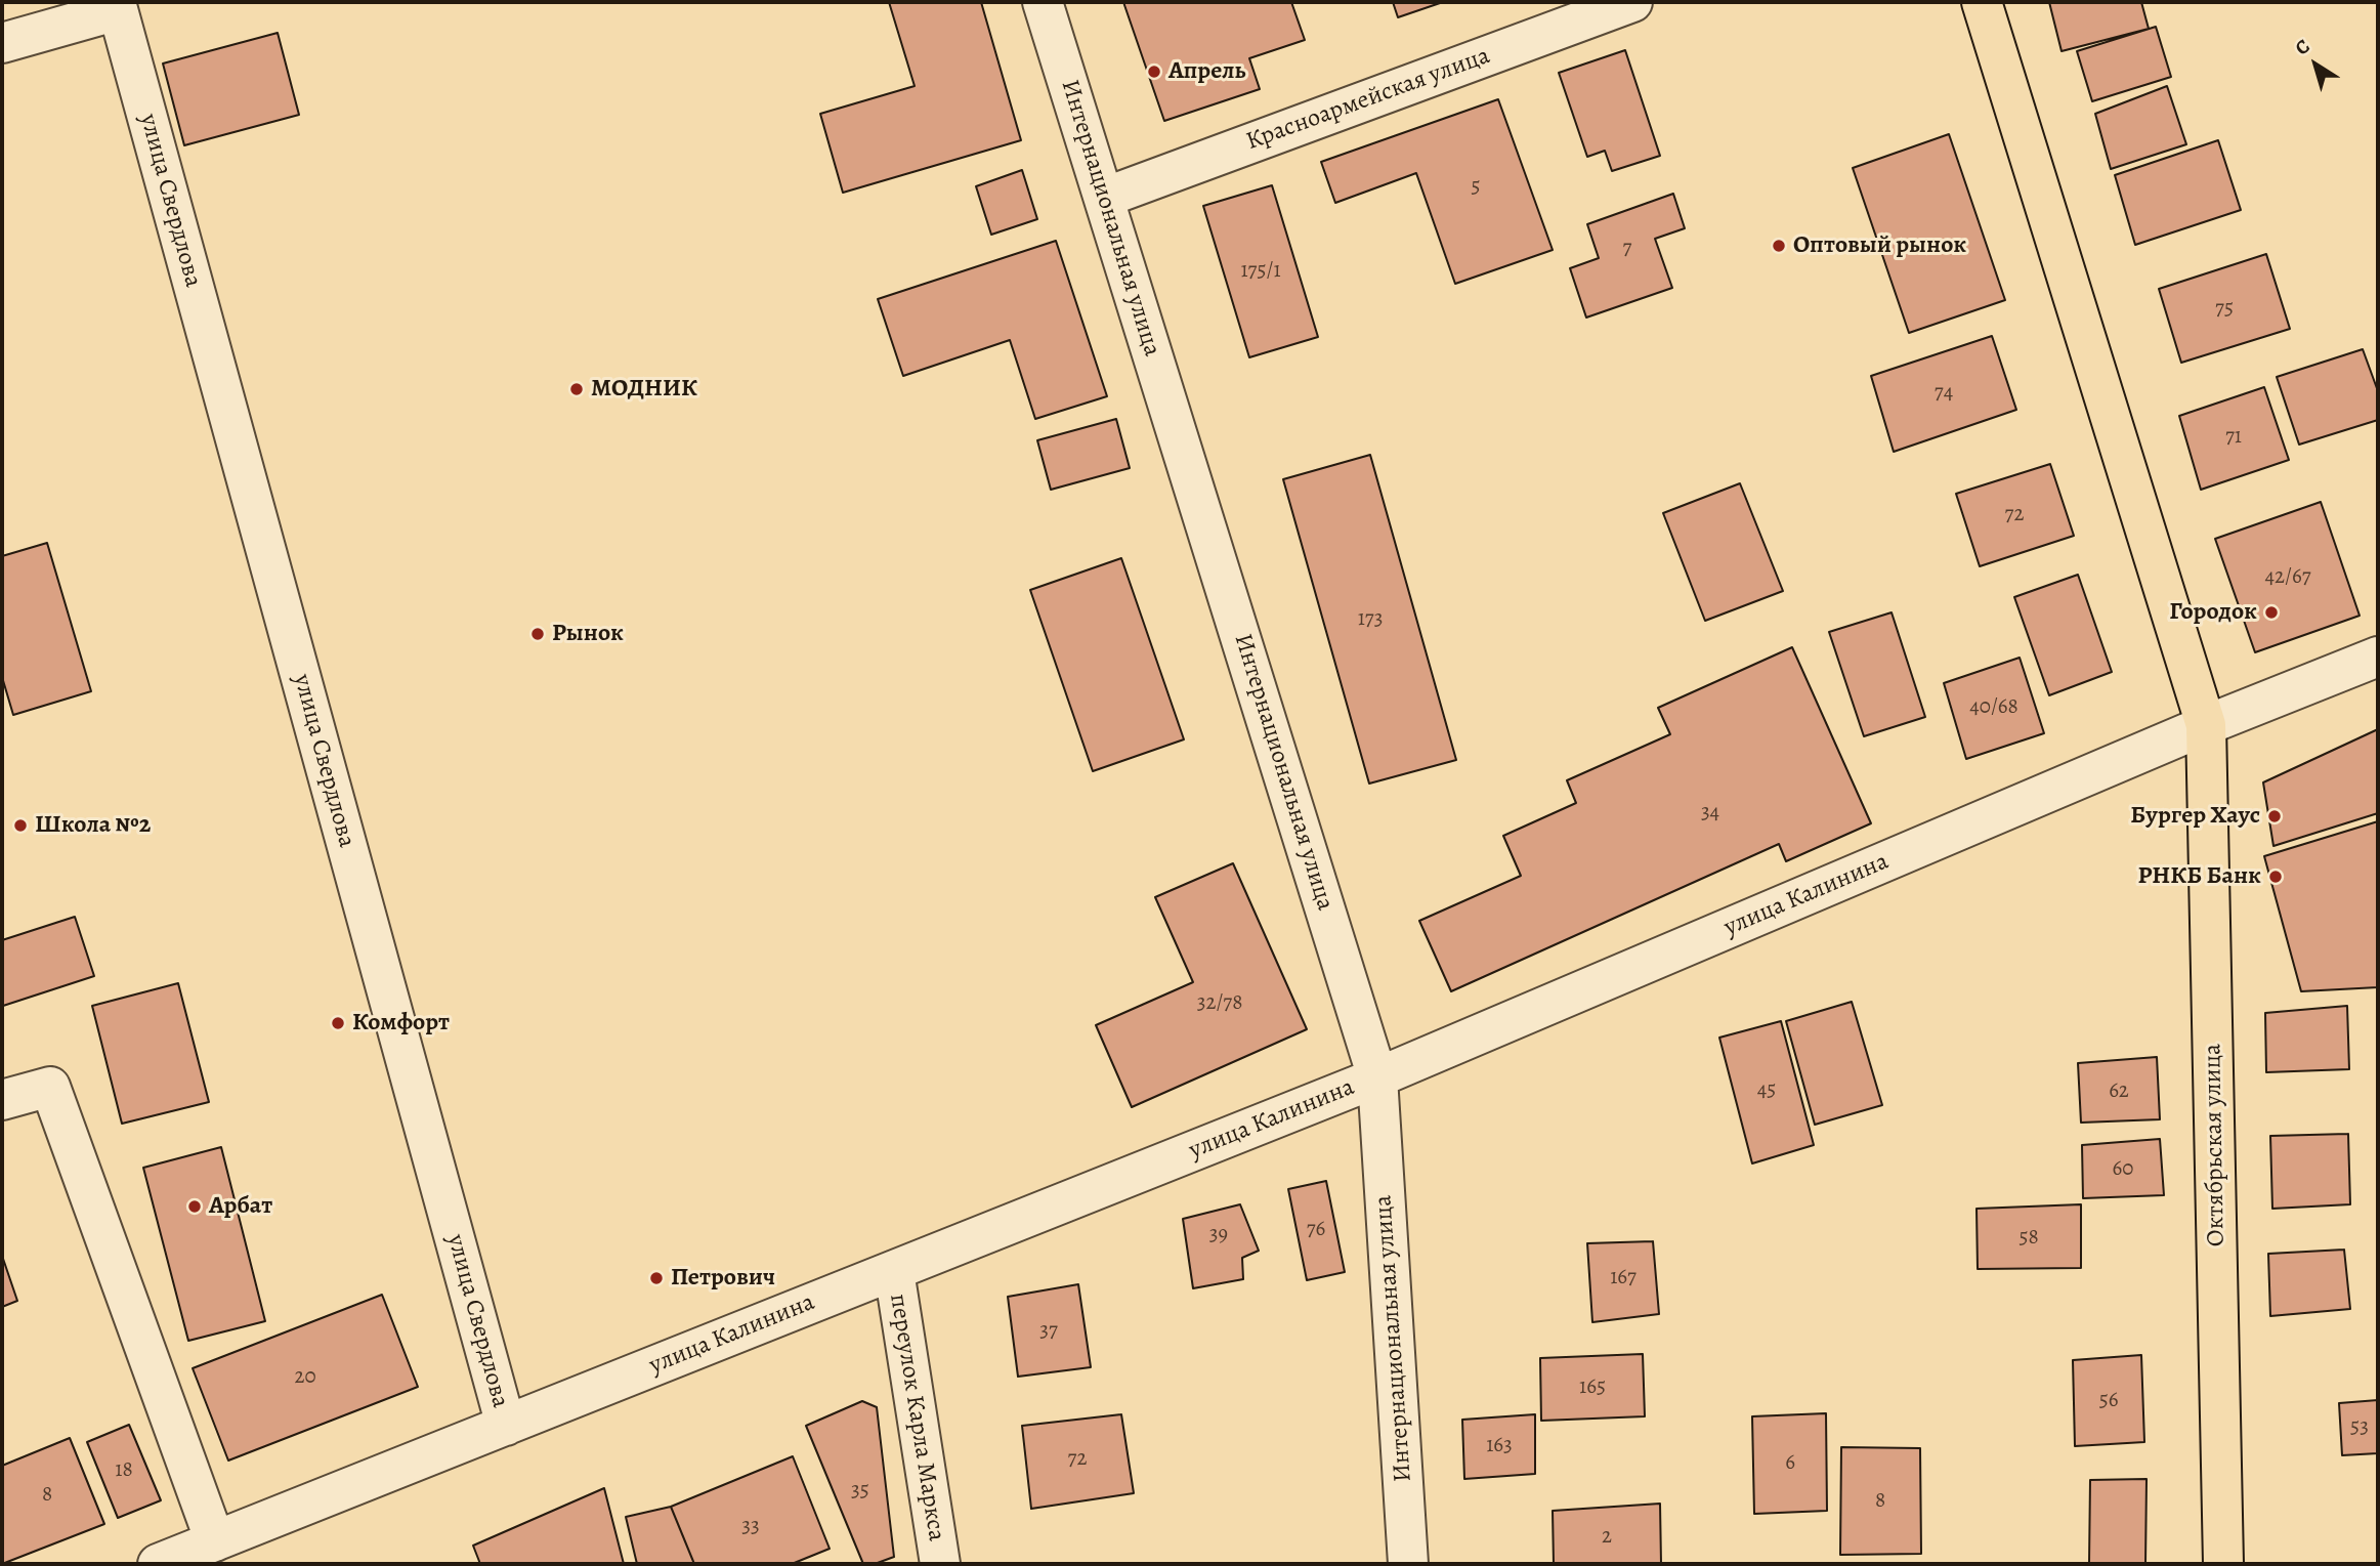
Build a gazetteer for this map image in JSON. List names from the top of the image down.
{
  "streets": {
    "main road": ["Октябрьская улица"],
    "street": [
      "Красноармейская улица",
      "улица Свердлова",
      "Интернациональная улица",
      "улица Калинина",
      "переулок Карла Маркса"
    ]
  },
  "crossings": [
    ["Красноармейская улица", "Интернациональная улица"],
    ["улица Свердлова", "улица Калинина"],
    ["Интернациональная улица", "улица Калинина"],
    ["улица Калинина", "Октябрьская улица"],
    ["улица Калинина", "переулок Карла Маркса"]
  ],
  "places": [
    "Апрель",
    "Оптовый рынок",
    "МОДНИК",
    "Городок",
    "Рынок",
    "Бургер Хаус",
    "Школа №2",
    "РНКБ Банк",
    "Комфорт",
    "Арбат",
    "Петрович"
  ],
  "house_numbers": [
    "5",
    "7",
    "175/1",
    "75",
    "74",
    "71",
    "72",
    "42/67",
    "173",
    "40/68",
    "34",
    "32/78",
    "45",
    "62",
    "60",
    "76",
    "39",
    "58",
    "167",
    "37",
    "20",
    "165",
    "56",
    "53",
    "163",
    "72",
    "6",
    "18",
    "35",
    "8",
    "8",
    "33",
    "2"
  ],
  "north": "top left"
}
